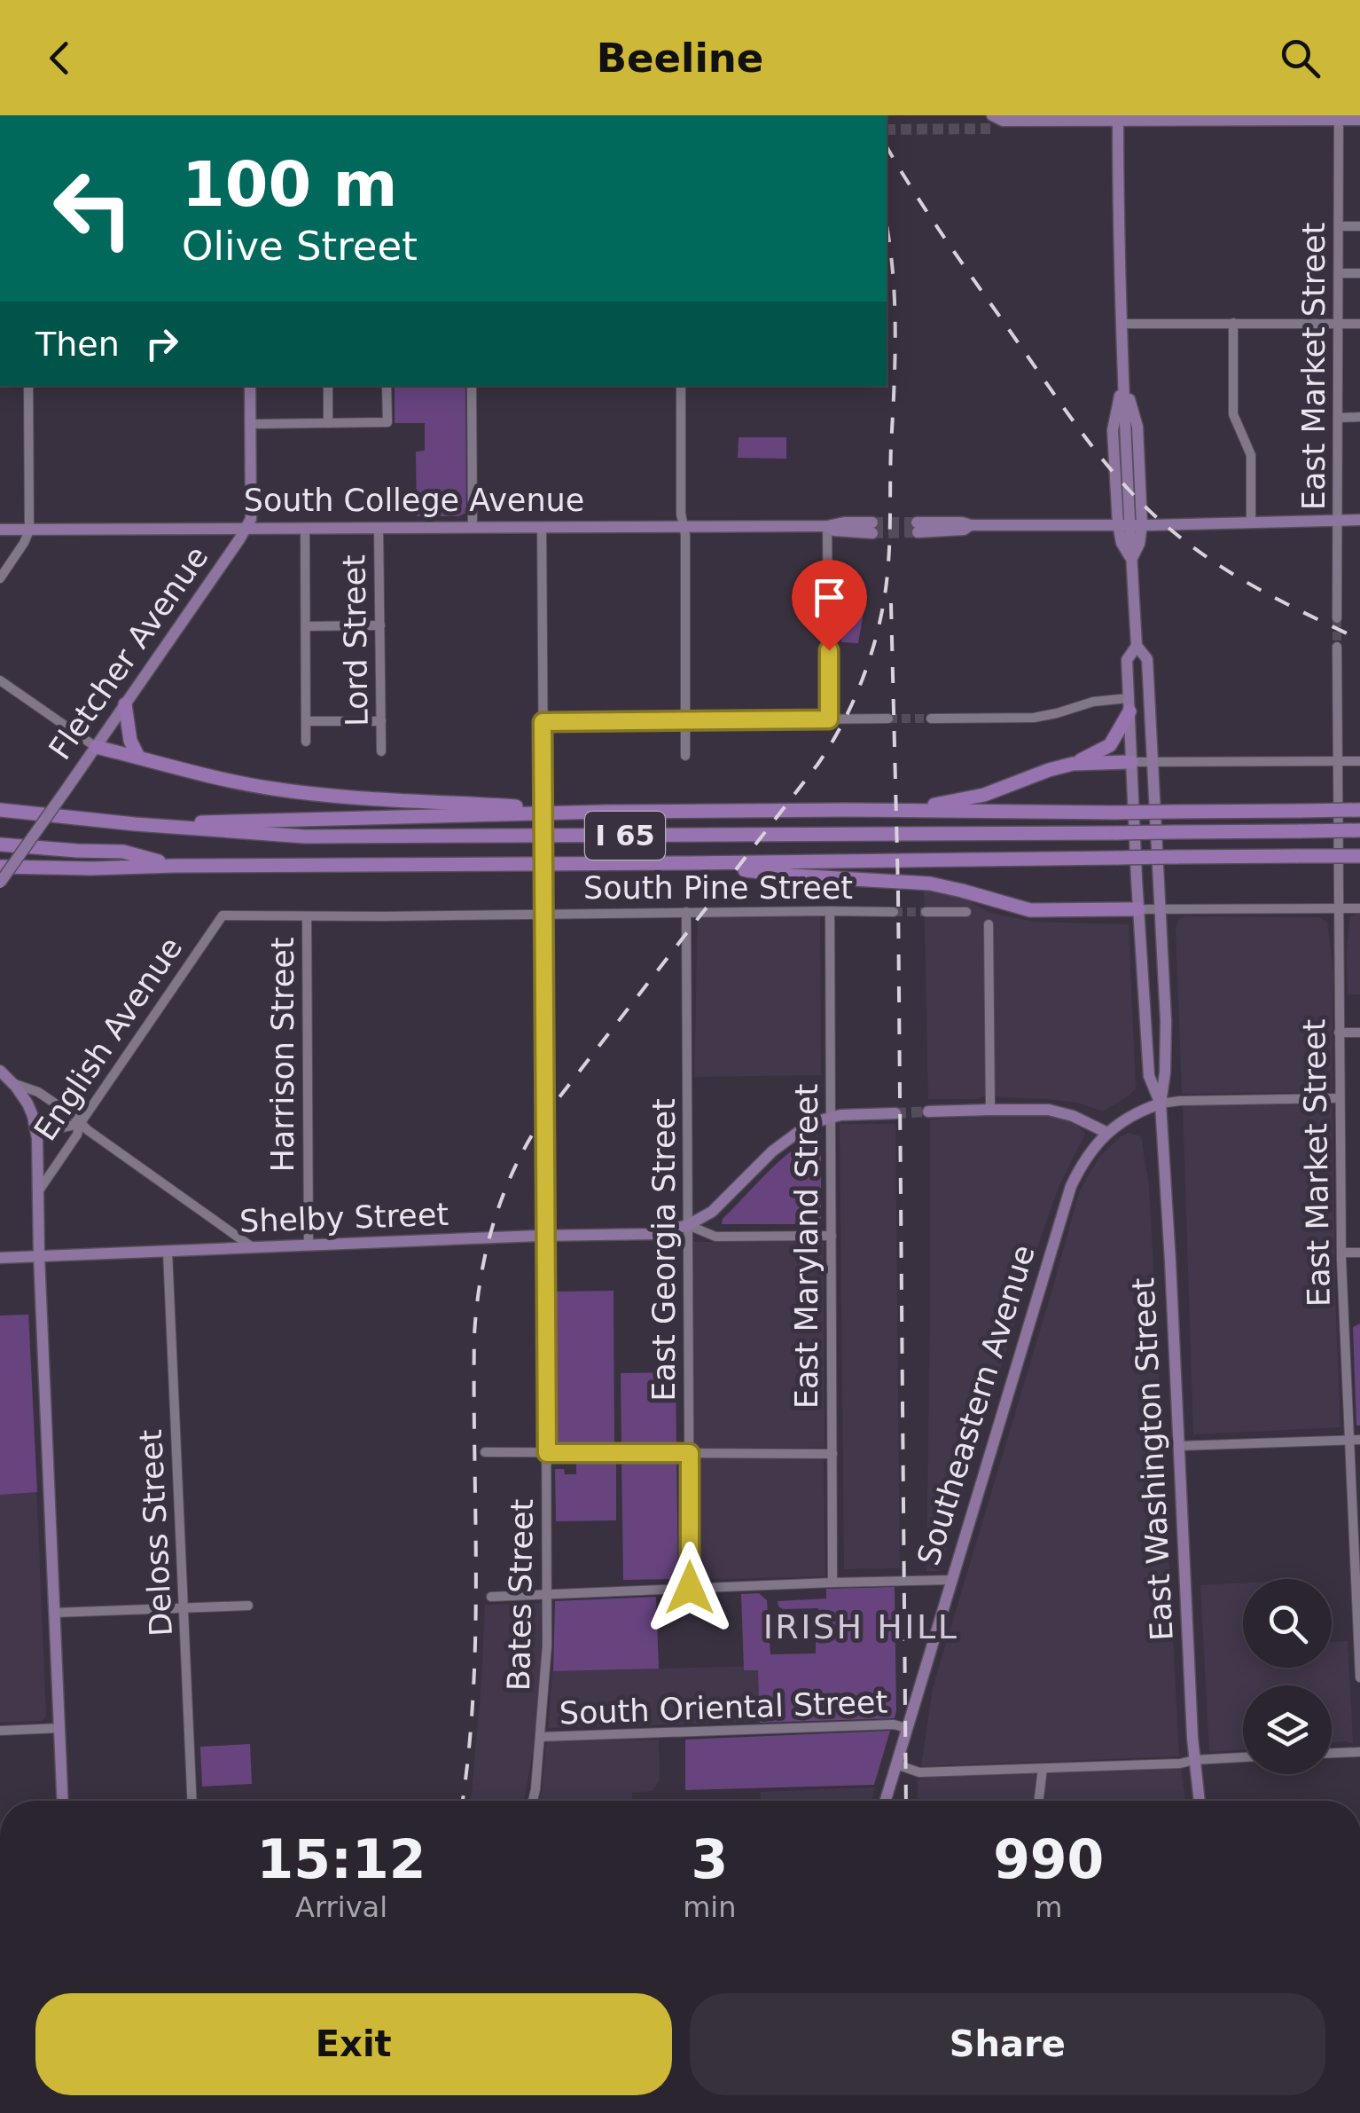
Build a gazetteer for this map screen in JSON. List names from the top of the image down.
{
  "streets": {
    "highway": ["I 65"],
    "main road": [
      "South College Avenue",
      "Fletcher Avenue",
      "English Avenue",
      "Shelby Street",
      "Southeastern Avenue",
      "East Washington Street"
    ],
    "street": [
      "East Market Street",
      "Lord Street",
      "South Pine Street",
      "Harrison Street",
      "East Maryland Street",
      "East Georgia Street",
      "Deloss Street",
      "Bates Street",
      "South Oriental Street"
    ]
  },
  "crossings": [
    ["South College Avenue", "Lord Street"],
    ["South College Avenue", "Fletcher Avenue"],
    ["South College Avenue", "Bates Street"],
    ["South Pine Street", "English Avenue"],
    ["South Pine Street", "Harrison Street"],
    ["South Pine Street", "East Maryland Street"],
    ["South Pine Street", "East Georgia Street"],
    ["South Pine Street", "Bates Street"],
    ["English Avenue", "Shelby Street"],
    ["Harrison Street", "Shelby Street"],
    ["Shelby Street", "East Maryland Street"],
    ["Shelby Street", "East Georgia Street"],
    ["Shelby Street", "Deloss Street"],
    ["Shelby Street", "Bates Street"],
    ["Southeastern Avenue", "East Washington Street"],
    ["Southeastern Avenue", "South Oriental Street"],
    ["East Washington Street", "South Oriental Street"],
    ["Bates Street", "South Oriental Street"]
  ],
  "districts": ["IRISH HILL"],
  "page": {
    "header": "Beeline",
    "turn": ["100 m", "Olive Street"],
    "then": "Then",
    "eta": [
      "15:12",
      "Arrival",
      "3",
      "min",
      "990",
      "m"
    ],
    "buttons": ["Exit", "Share"]
  }
}
